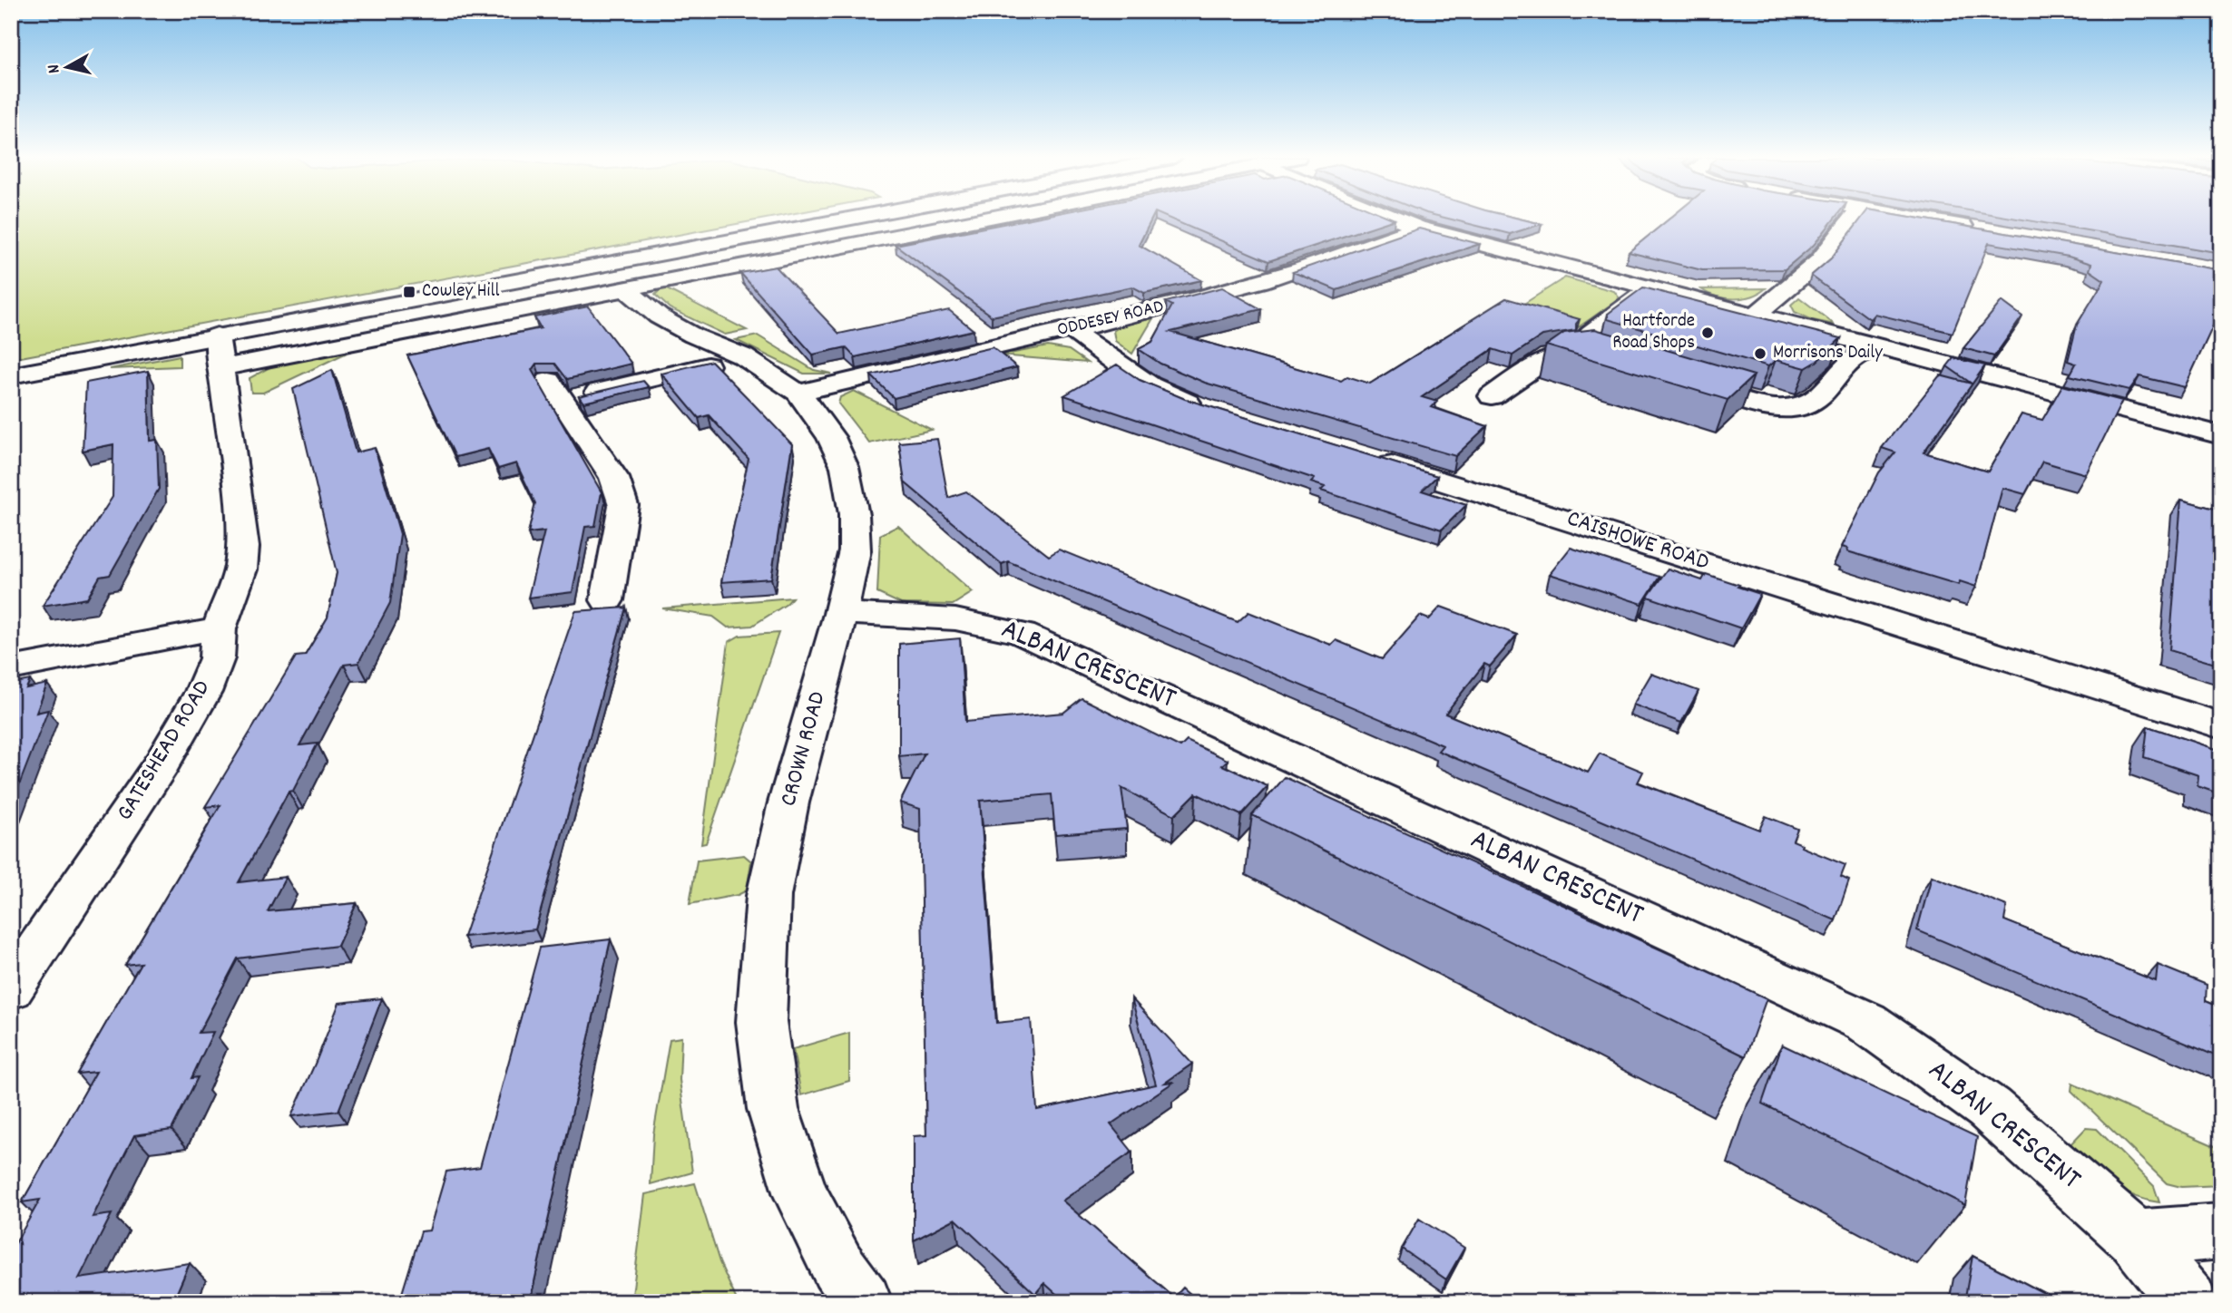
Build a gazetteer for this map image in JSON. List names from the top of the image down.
{
  "streets": {
    "street": [
      "ODDESEY ROAD",
      "CAISHOWE ROAD",
      "ALBAN CRESCENT",
      "CROWN ROAD",
      "GATESHEAD ROAD"
    ]
  },
  "crossings": [
    ["ODDESEY ROAD", "CROWN ROAD"],
    ["ALBAN CRESCENT", "CROWN ROAD"]
  ],
  "places": {
    "transit": ["Cowley Hill"],
    "other": ["Hartforde Road Shops", "Morrisons Daily"]
  },
  "north": "left"
}
